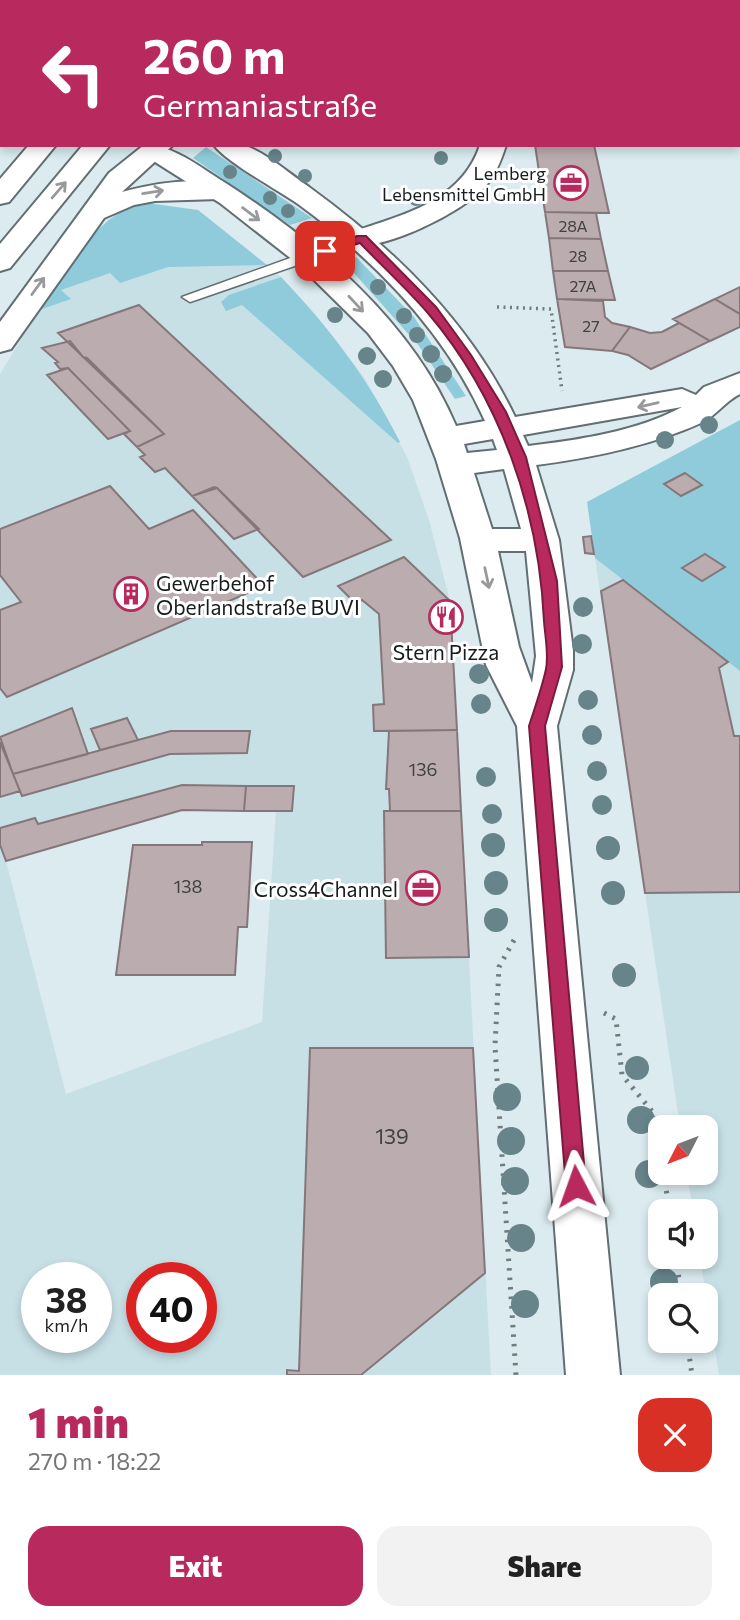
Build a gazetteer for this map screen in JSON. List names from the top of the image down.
{
  "places": {
    "office": ["Lemberg Lebensmittel GmbH", "Cross4Channel"],
    "building": ["Gewerbehof Oberlandstraße BUVI"],
    "restaurant": ["Stern Pizza"]
  },
  "house_numbers": [
    "28A",
    "28",
    "27A",
    "27",
    "136",
    "138",
    "139"
  ],
  "north": "bottom left",
  "page": {
    "turn": ["260 m", "Germaniastraße"],
    "speed": "38 km/h",
    "limit": "40",
    "heading": ["1 min", "270 m · 18:22"],
    "buttons": ["Exit", "Share"]
  }
}
